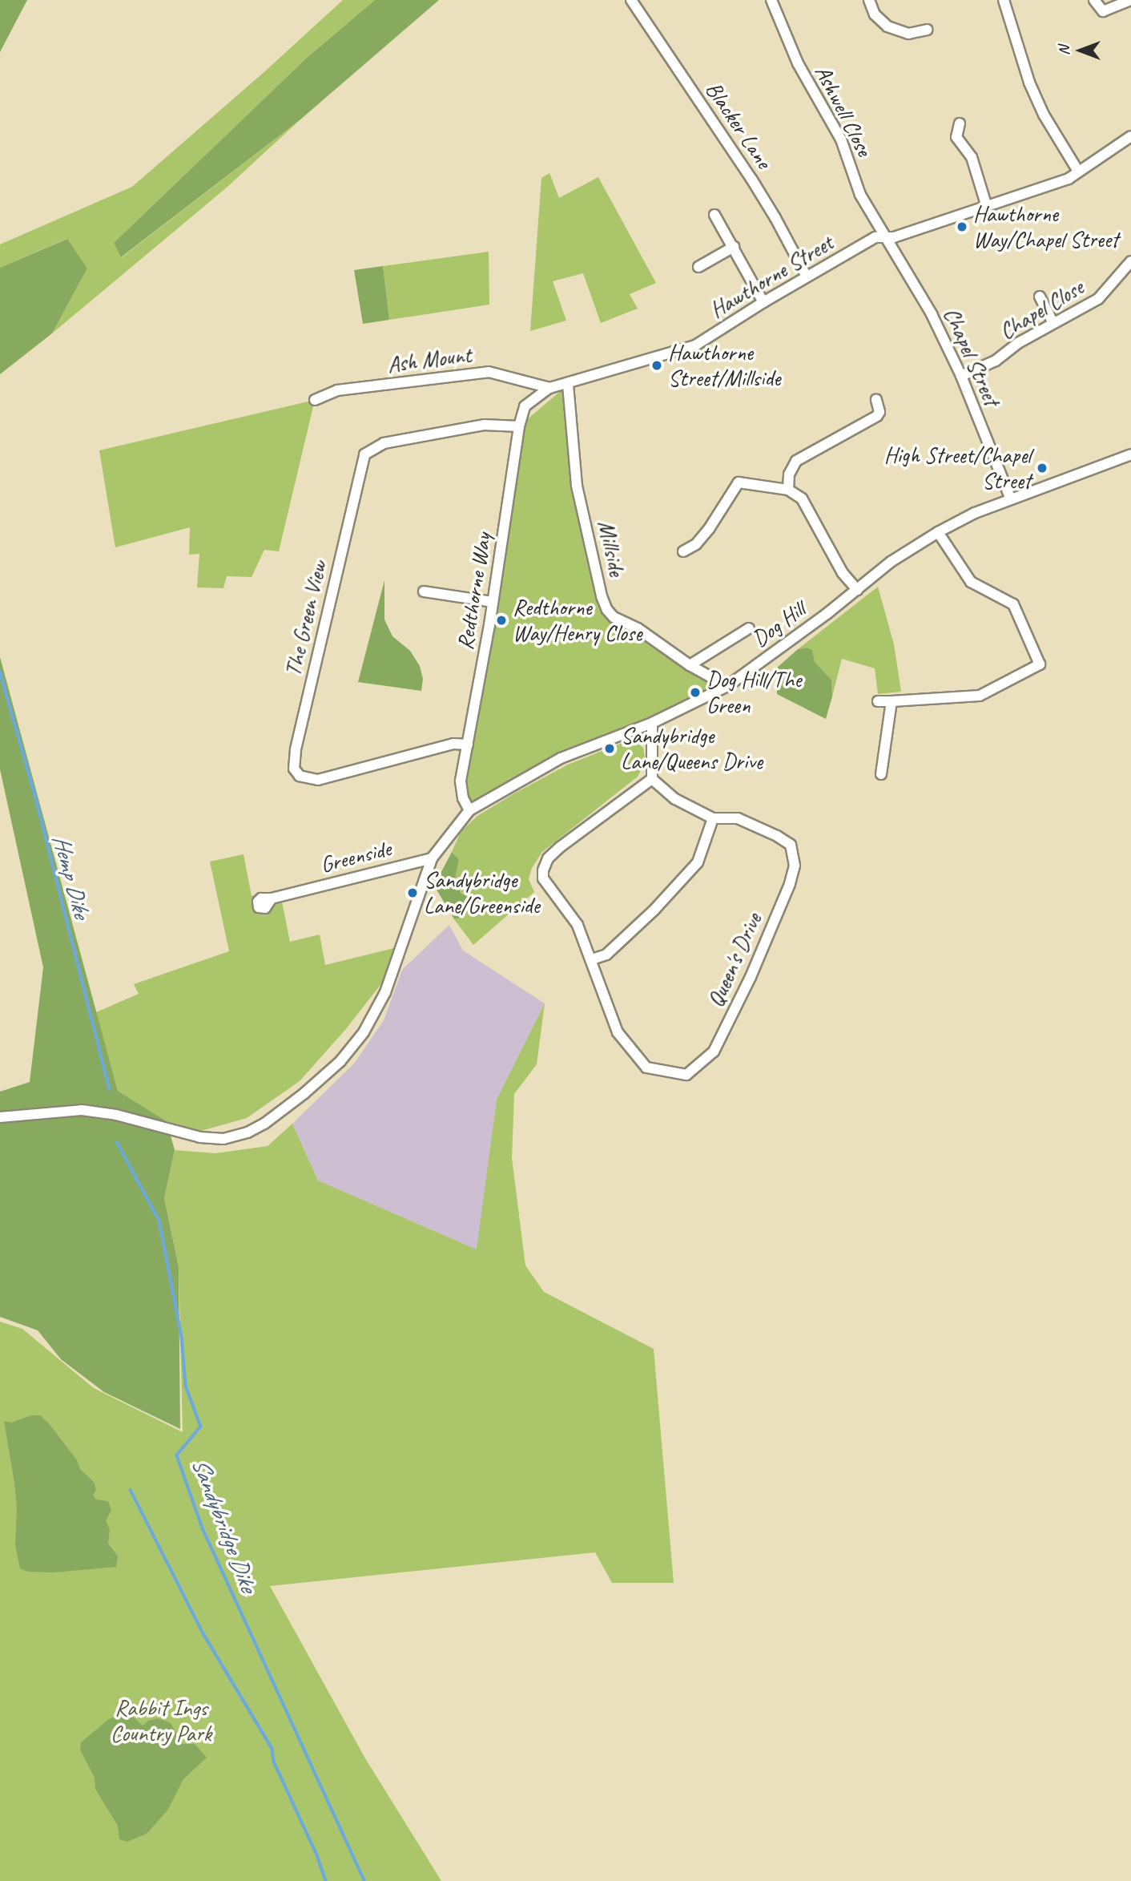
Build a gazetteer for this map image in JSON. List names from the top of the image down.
{
  "streets": {
    "street": [
      "Ashwell Close",
      "Blacker Lane",
      "Hawthorne Street",
      "Chapel Close",
      "Chapel Street",
      "Ash Mount",
      "Millside",
      "Redthorne Way",
      "The Green View",
      "Dog Hill",
      "Greenside",
      "Queen's Drive"
    ]
  },
  "crossings": [
    ["Ashwell Close", "Hawthorne Street"],
    ["Ashwell Close", "Chapel Street"],
    ["Blacker Lane", "Hawthorne Street"],
    ["Hawthorne Street", "Chapel Street"],
    ["Hawthorne Street", "Ash Mount"],
    ["Hawthorne Street", "Millside"],
    ["Hawthorne Street", "Redthorne Way"],
    ["Chapel Close", "Chapel Street"],
    ["Chapel Street", "Dog Hill"],
    ["Ash Mount", "Redthorne Way"],
    ["Millside", "Dog Hill"],
    ["Redthorne Way", "The Green View"],
    ["Redthorne Way", "Dog Hill"]
  ],
  "water": ["Hemp Dike", "Sandybridge Dike"],
  "parks": ["Rabbit Ings Country Park"],
  "places": [
    "Hawthorne Way/Chapel Street",
    "Hawthorne Street/Millside",
    "High Street/Chapel Street",
    "Redthorne Way/Henry Close",
    "Dog Hill/The Green",
    "Sandybridge Lane/Queens Drive",
    "Sandybridge Lane/Greenside"
  ],
  "north": "left"
}
